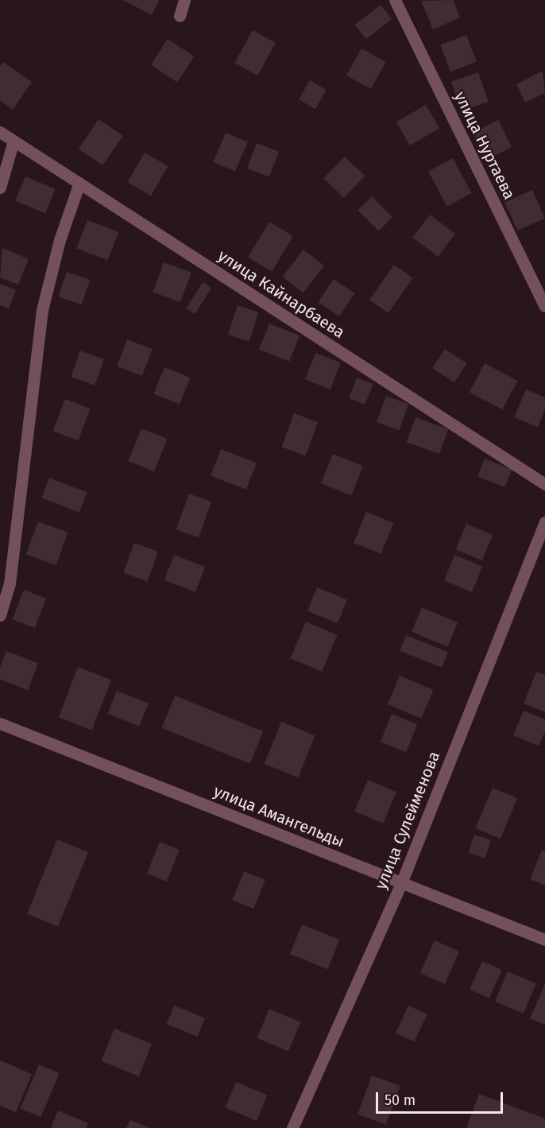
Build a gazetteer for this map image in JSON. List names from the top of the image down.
{
  "streets": {
    "street": [
      "улица Нуртаева",
      "улица Кайнарбаева",
      "улица Амангельды",
      "улица Сулейменова"
    ]
  },
  "crossings": [
    ["улица Амангельды", "улица Сулейменова"]
  ],
  "scale_bar": "50 m"
}
